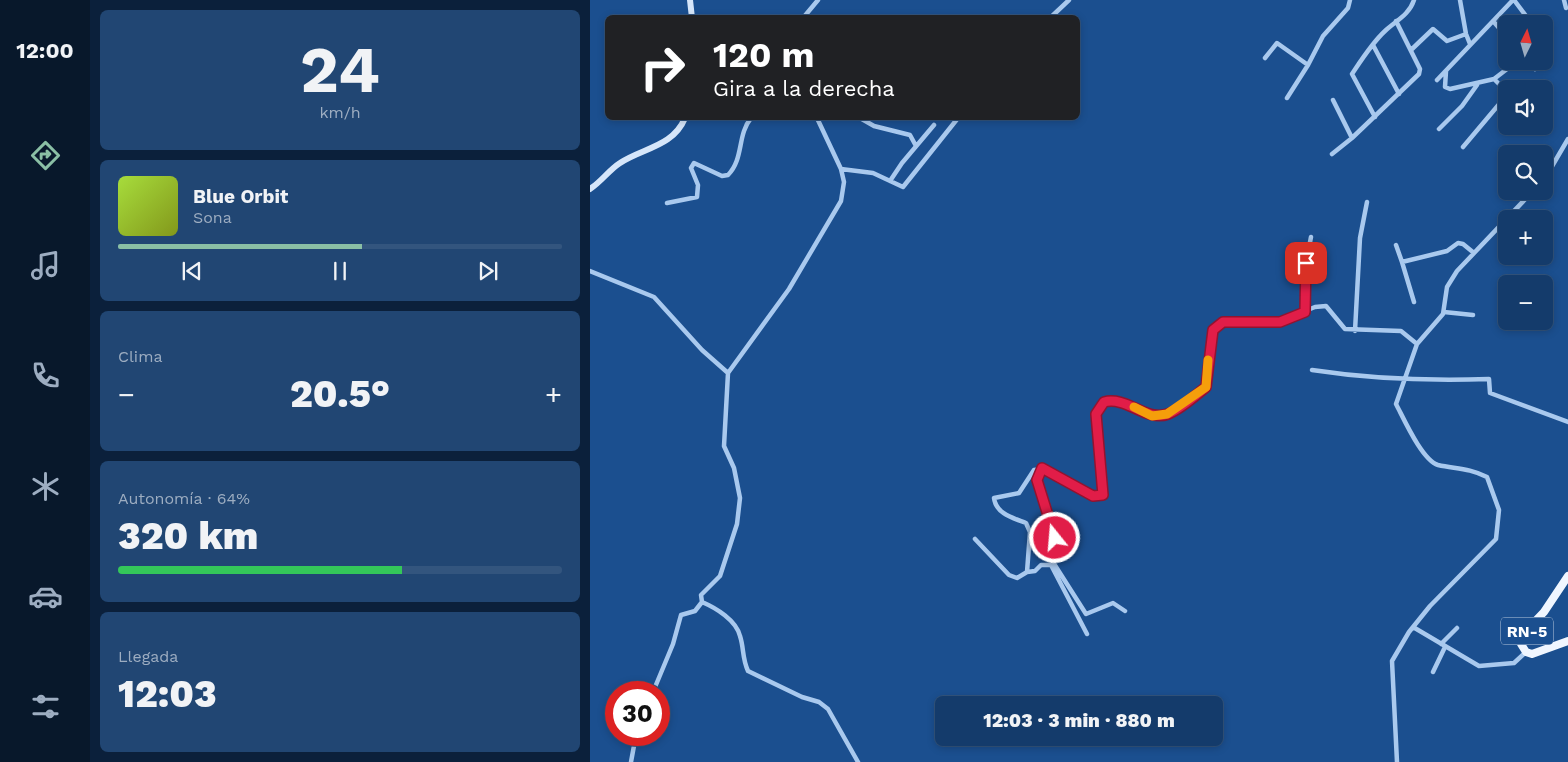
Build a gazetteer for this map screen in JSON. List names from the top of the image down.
{
  "streets": {
    "main road": ["RN-5"]
  },
  "north": "top",
  "page": {
    "tabs": "12:00",
    "tile": [
      ["24", "km/h"],
      "Clima",
      ["Autonomía · 64%", "320 km"],
      ["Llegada", "12:03"]
    ],
    "map_buttons": ["+", "−"],
    "turn": ["120 m", "Gira a la derecha"],
    "song": ["Blue Orbit", "Sona"],
    "heat": ["−", "20.5°", "+"],
    "limit": "30",
    "trip": "12:03 · 3 min · 880 m"
  }
}
